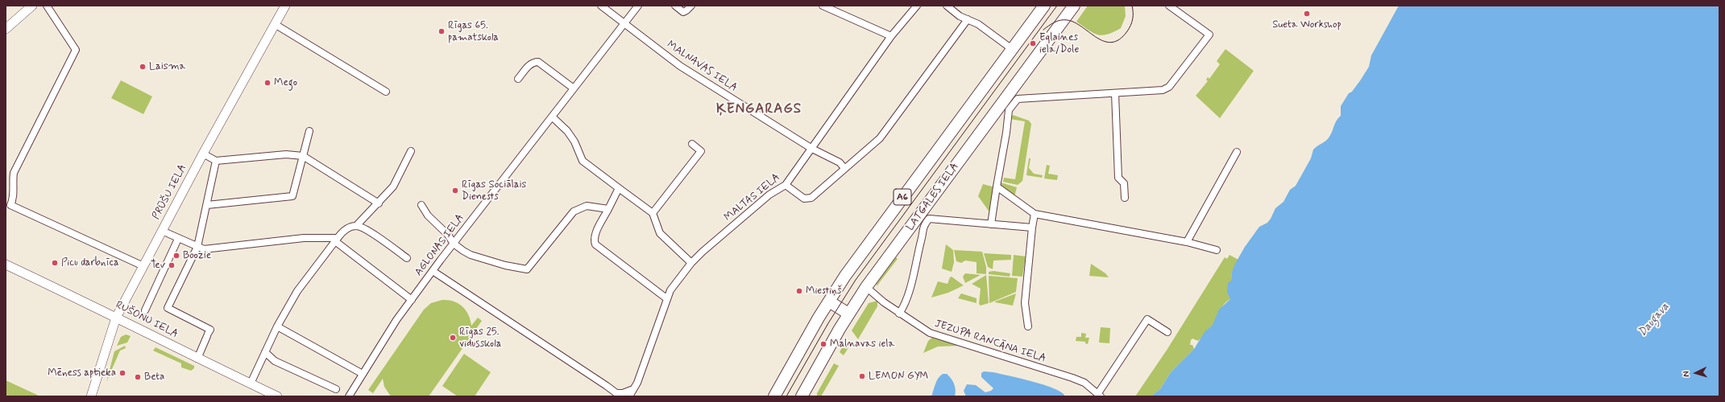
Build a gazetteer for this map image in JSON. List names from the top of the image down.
{
  "streets": {
    "highway": ["A6", "LATGALES IELA"],
    "street": [
      "MALNAVAS IELA",
      "PRŪŠU IELA",
      "MALTAS IELA",
      "AGLONAS IELA",
      "RUŠONU IELA",
      "JEZUPA RANCĀNA IELA"
    ]
  },
  "crossings": [
    ["MALNAVAS IELA", "MALTAS IELA"],
    ["MALNAVAS IELA", "AGLONAS IELA"],
    ["PRŪŠU IELA", "RUŠONU IELA"],
    ["LATGALES IELA", "JEZUPA RANCĀNA IELA"]
  ],
  "districts": ["ĶENGARAGS"],
  "water": ["Daugava"],
  "places": [
    "Sueta Workshop",
    "Rīgas 65. pamatskola",
    "Eglaines iela/Dole",
    "Laisma",
    "Mego",
    "Rīgas Sociālais Dienests",
    "Boozie",
    "Picu darbnīca",
    "Tev",
    "Miestiņš",
    "Rīgas 25. vidusskola",
    "Malnavas iela",
    "Mēness aptieka",
    "LEMON GYM",
    "Beta"
  ],
  "north": "left"
}
